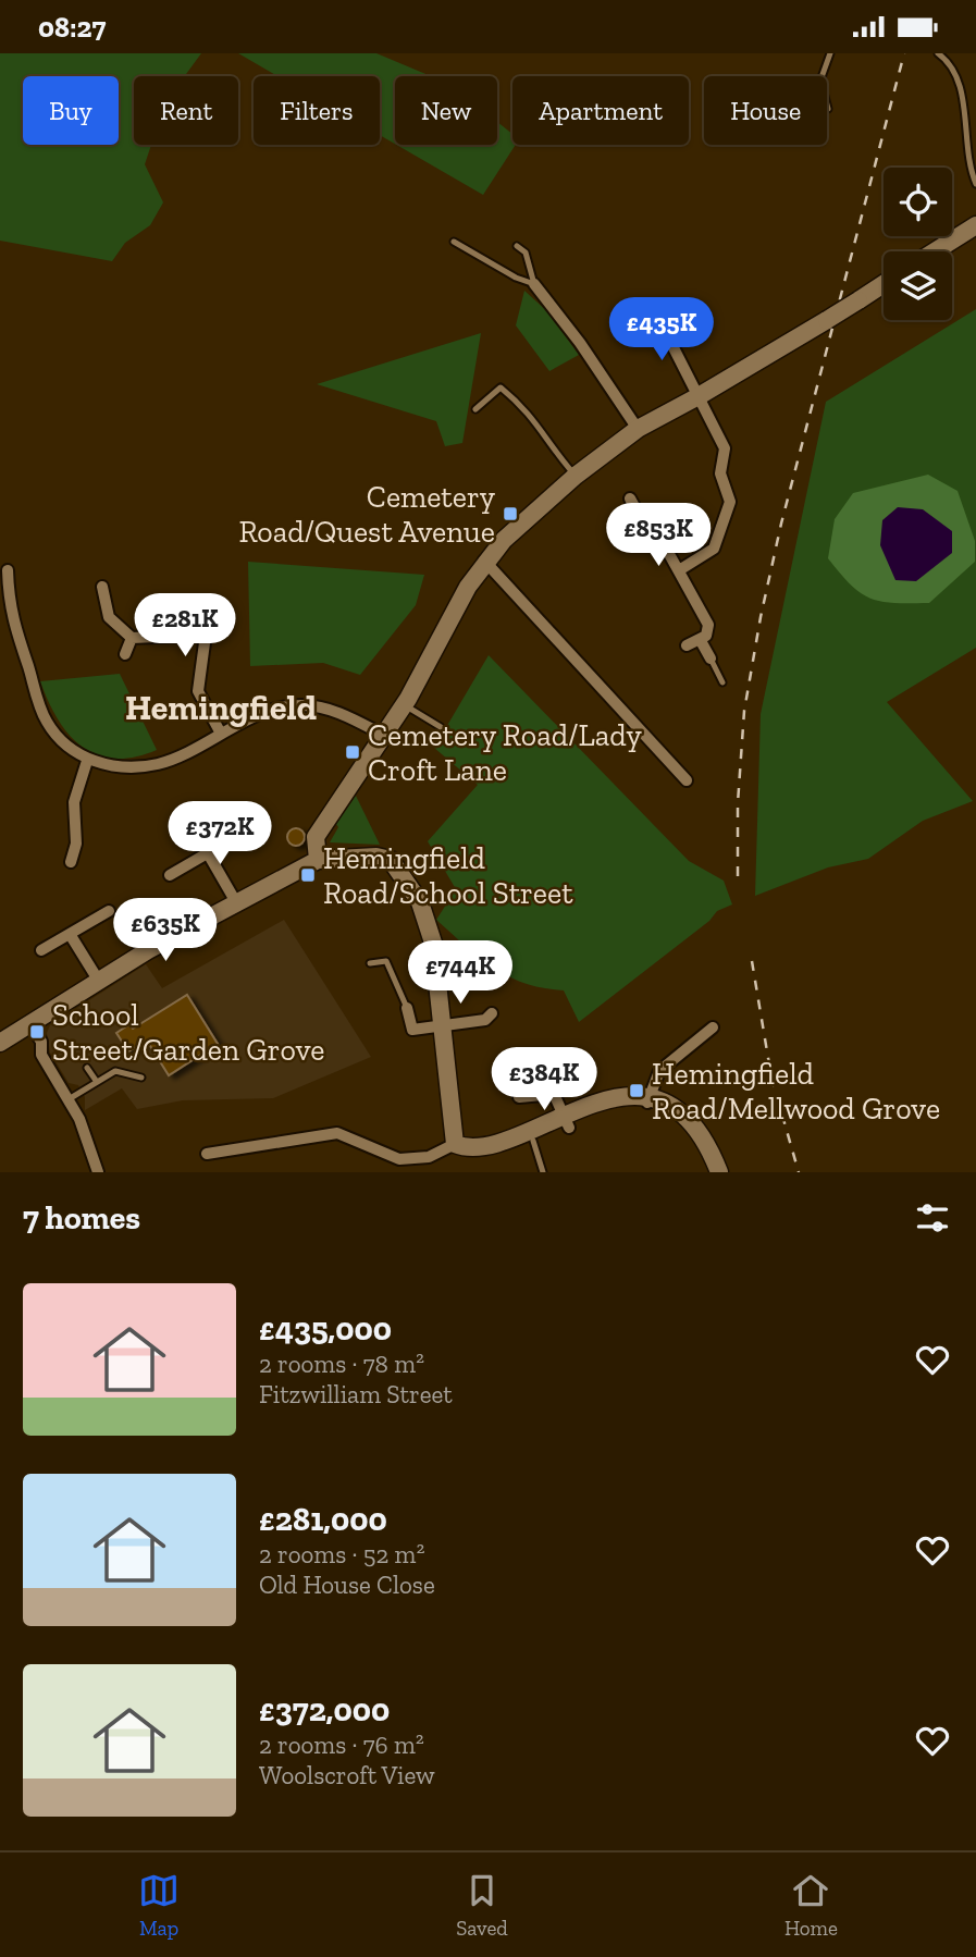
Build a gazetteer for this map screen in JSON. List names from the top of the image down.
{
  "districts": ["Hemingfield"],
  "places": {
    "transit": [
      "Cemetery Road/Quest Avenue",
      "Cemetery Road/Lady Croft Lane",
      "Hemingfield Road/School Street",
      "School Street/Garden Grove",
      "Hemingfield Road/Mellwood Grove"
    ]
  },
  "page": {
    "status": "08:27",
    "chip": [
      "Buy",
      "Rent",
      "Filters",
      "New",
      "Apartment",
      "House"
    ],
    "price": [
      "£435K",
      "£853K",
      "£281K",
      "£372K",
      "£635K",
      "£744K",
      "£384K"
    ],
    "heading": "7 homes",
    "list": [
      {
        "name": "£435,000",
        "note": "2 rooms · 78 m² · Fitzwilliam Street"
      },
      {
        "name": "£281,000",
        "note": "2 rooms · 52 m² · Old House Close"
      },
      {
        "name": "£372,000",
        "note": "2 rooms · 76 m² · Woolscroft View"
      }
    ],
    "tabs": ["Map", "Saved", "Home"]
  }
}
